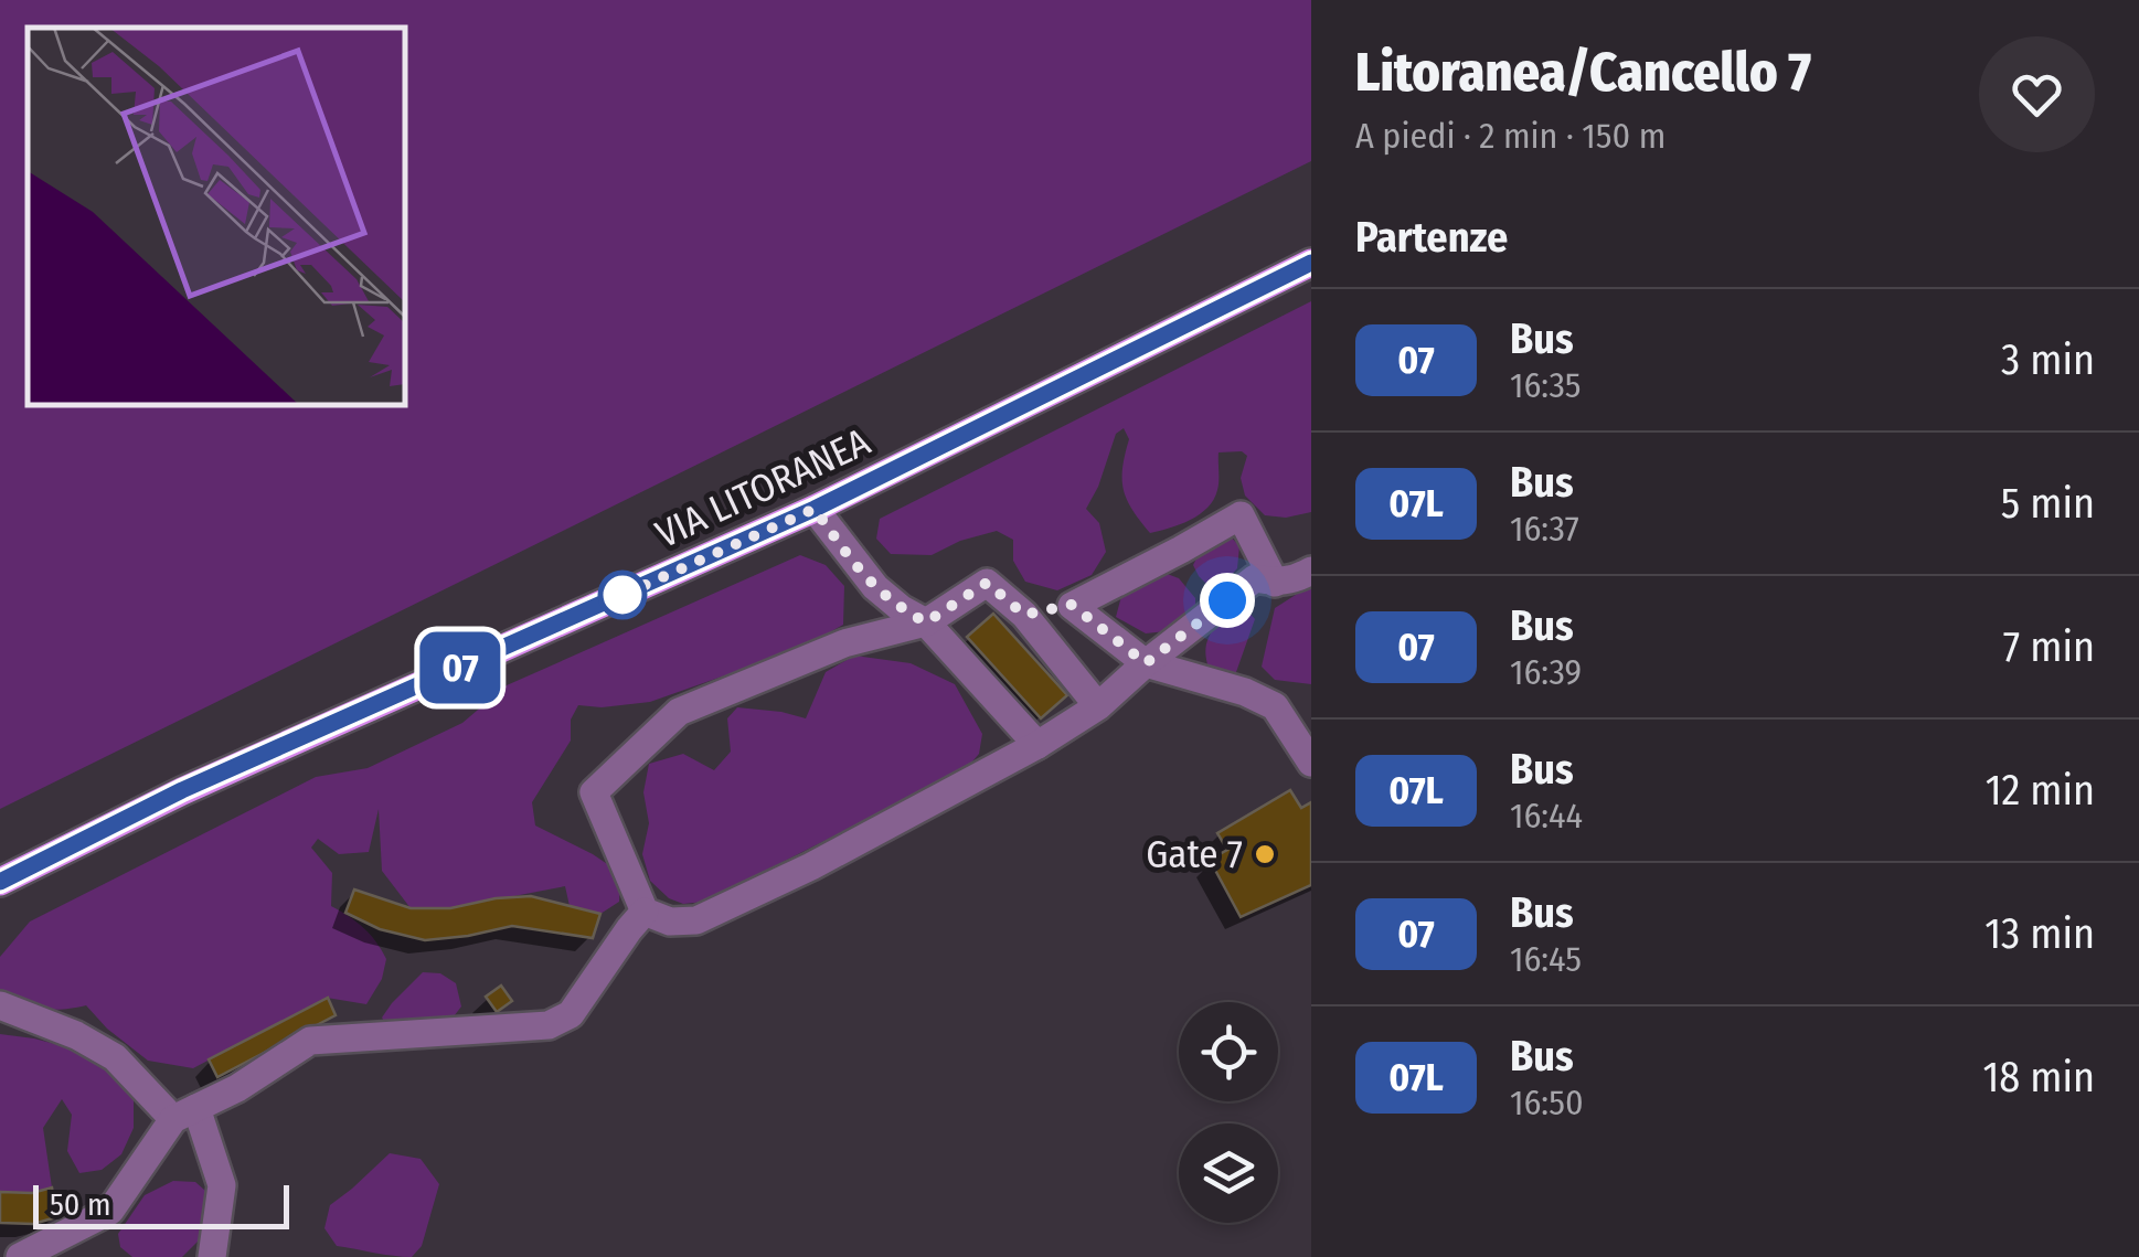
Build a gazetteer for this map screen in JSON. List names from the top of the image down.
{
  "streets": {
    "main road": ["VIA LITORANEA"]
  },
  "places": ["Gate 7"],
  "lines": ["bus line 07"],
  "scale_bar": "50 m",
  "page": {
    "on_map": "07",
    "heading": [
      ["Litoranea/Cancello 7", "A piedi · 2 min · 150 m"],
      "Partenze"
    ],
    "list": [
      {
        "mark": "07",
        "name": "Bus",
        "note": "16:35",
        "value": "3 min"
      },
      {
        "mark": "07L",
        "name": "Bus",
        "note": "16:37",
        "value": "5 min"
      },
      {
        "mark": "07",
        "name": "Bus",
        "note": "16:39",
        "value": "7 min"
      },
      {
        "mark": "07L",
        "name": "Bus",
        "note": "16:44",
        "value": "12 min"
      },
      {
        "mark": "07",
        "name": "Bus",
        "note": "16:45",
        "value": "13 min"
      },
      {
        "mark": "07L",
        "name": "Bus",
        "note": "16:50",
        "value": "18 min"
      }
    ],
    "scale": "50 m"
  }
}
